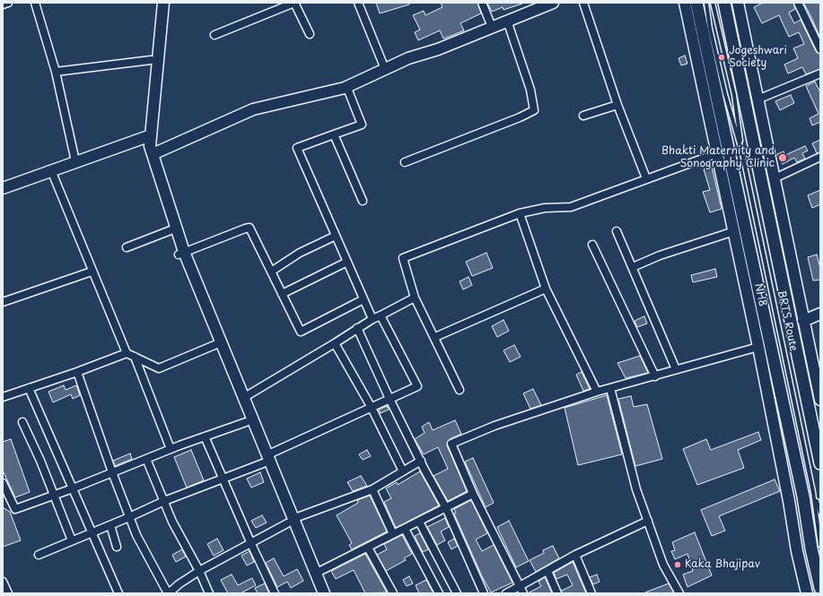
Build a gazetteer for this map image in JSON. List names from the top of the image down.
{
  "streets": {
    "main road": ["NH8"],
    "lane": ["BRTS Route"]
  },
  "places": ["Jogeshwari Society", "Bhakti Maternity and Sonography Clinic", "Kaka Bhajipav"]
}
